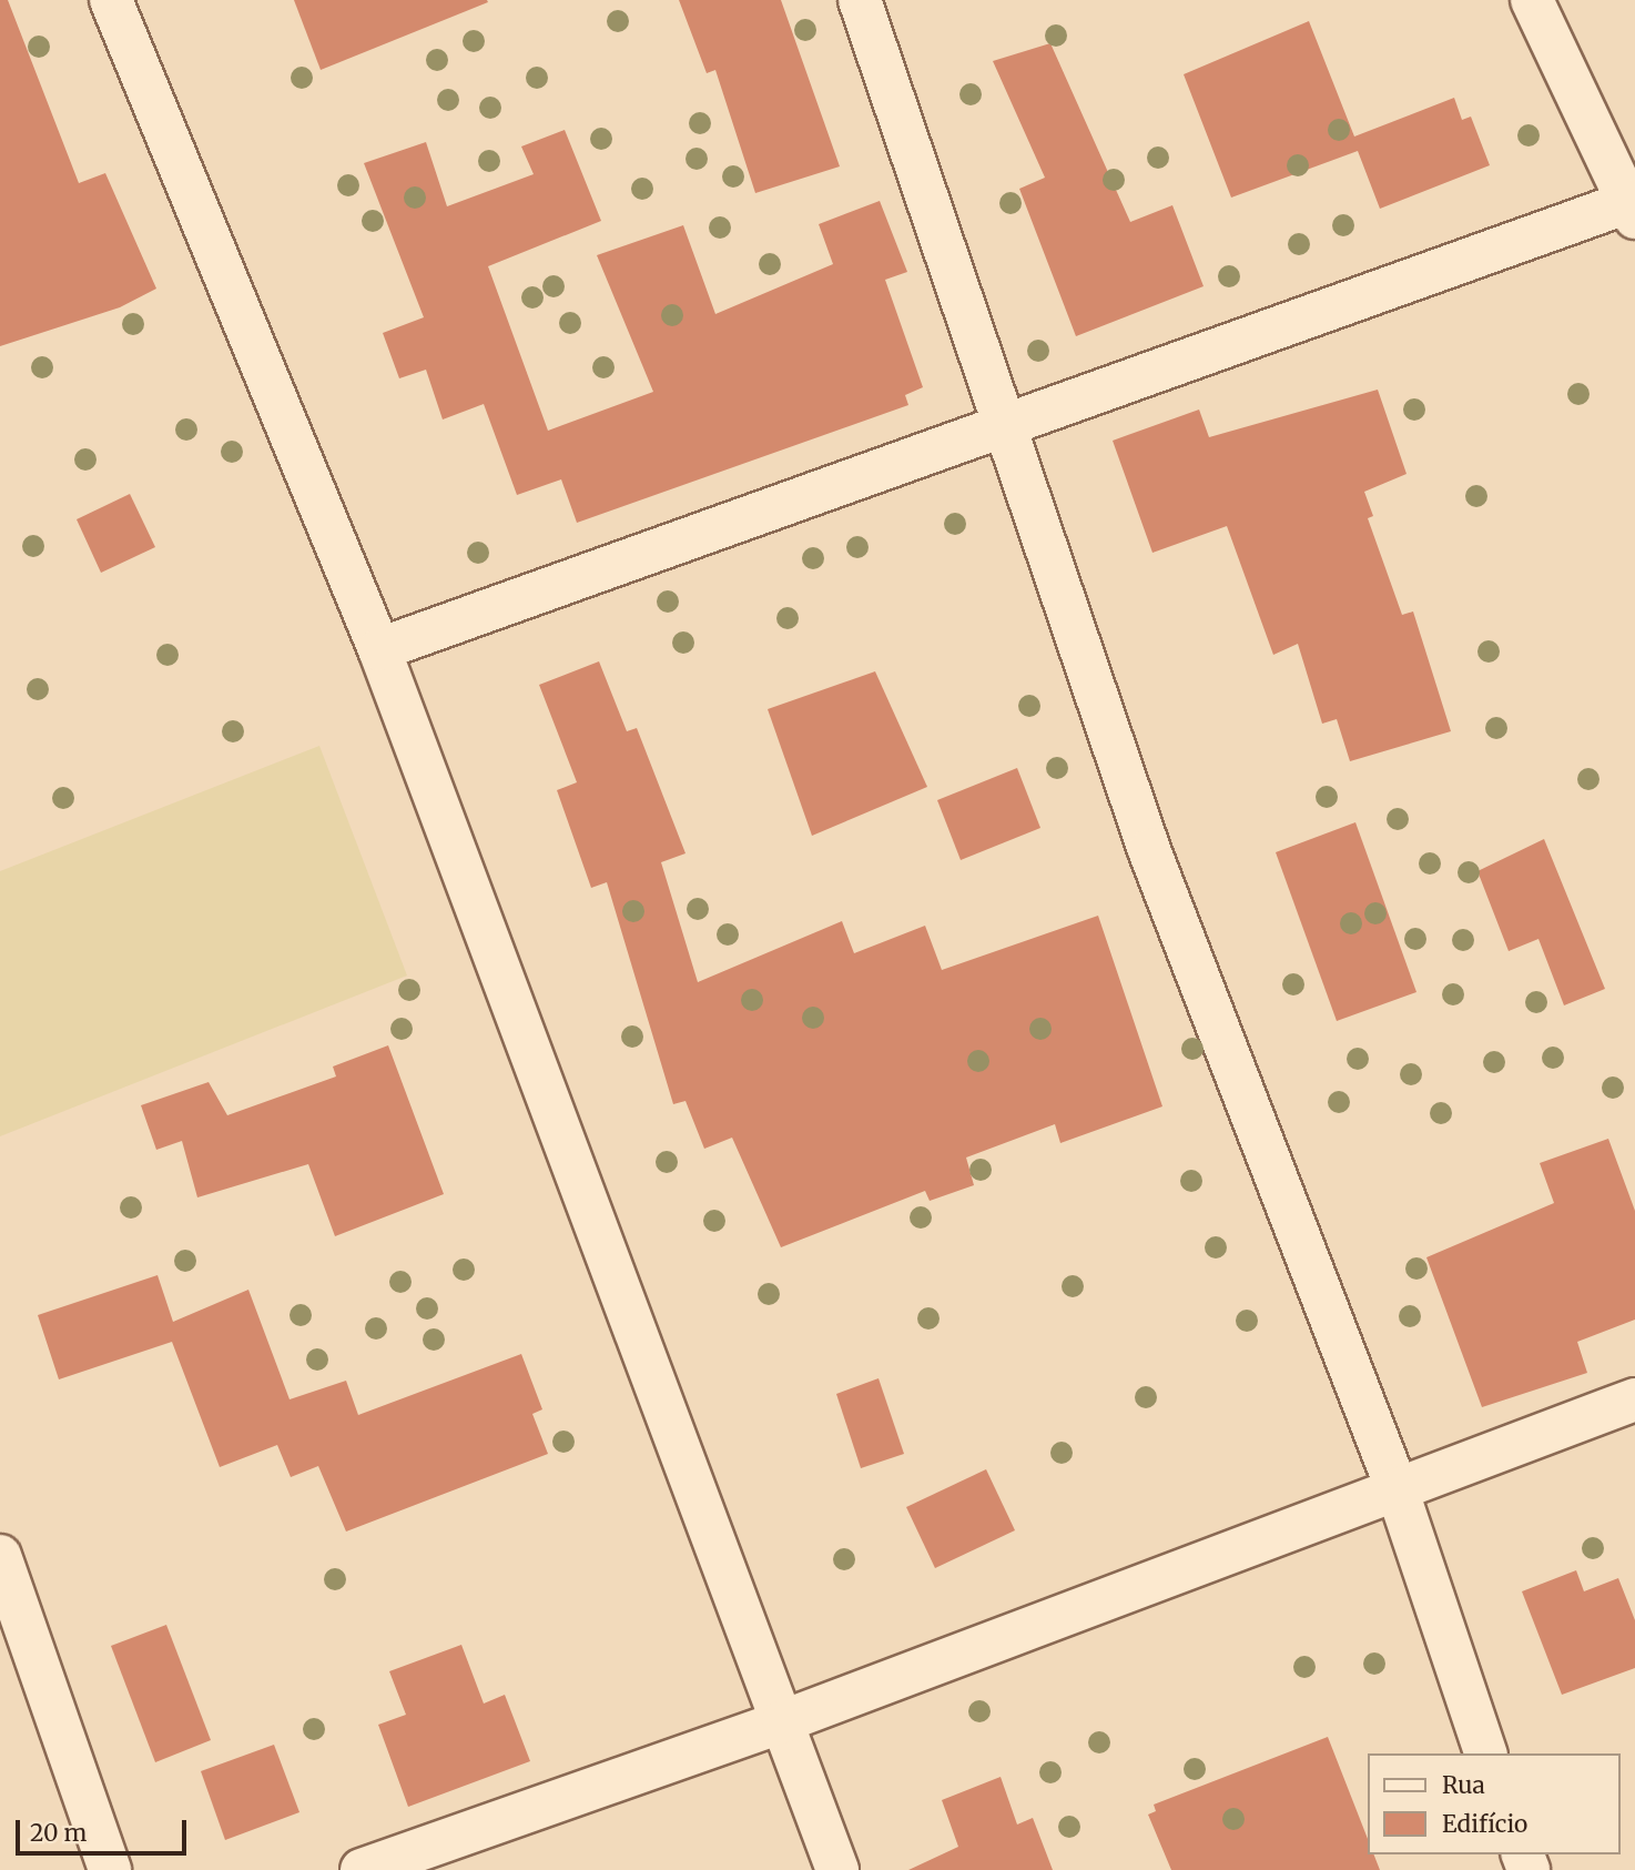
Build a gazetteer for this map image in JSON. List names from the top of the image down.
{
  "legend": ["Rua", "Edifício"],
  "scale_bar": "20 m"
}
